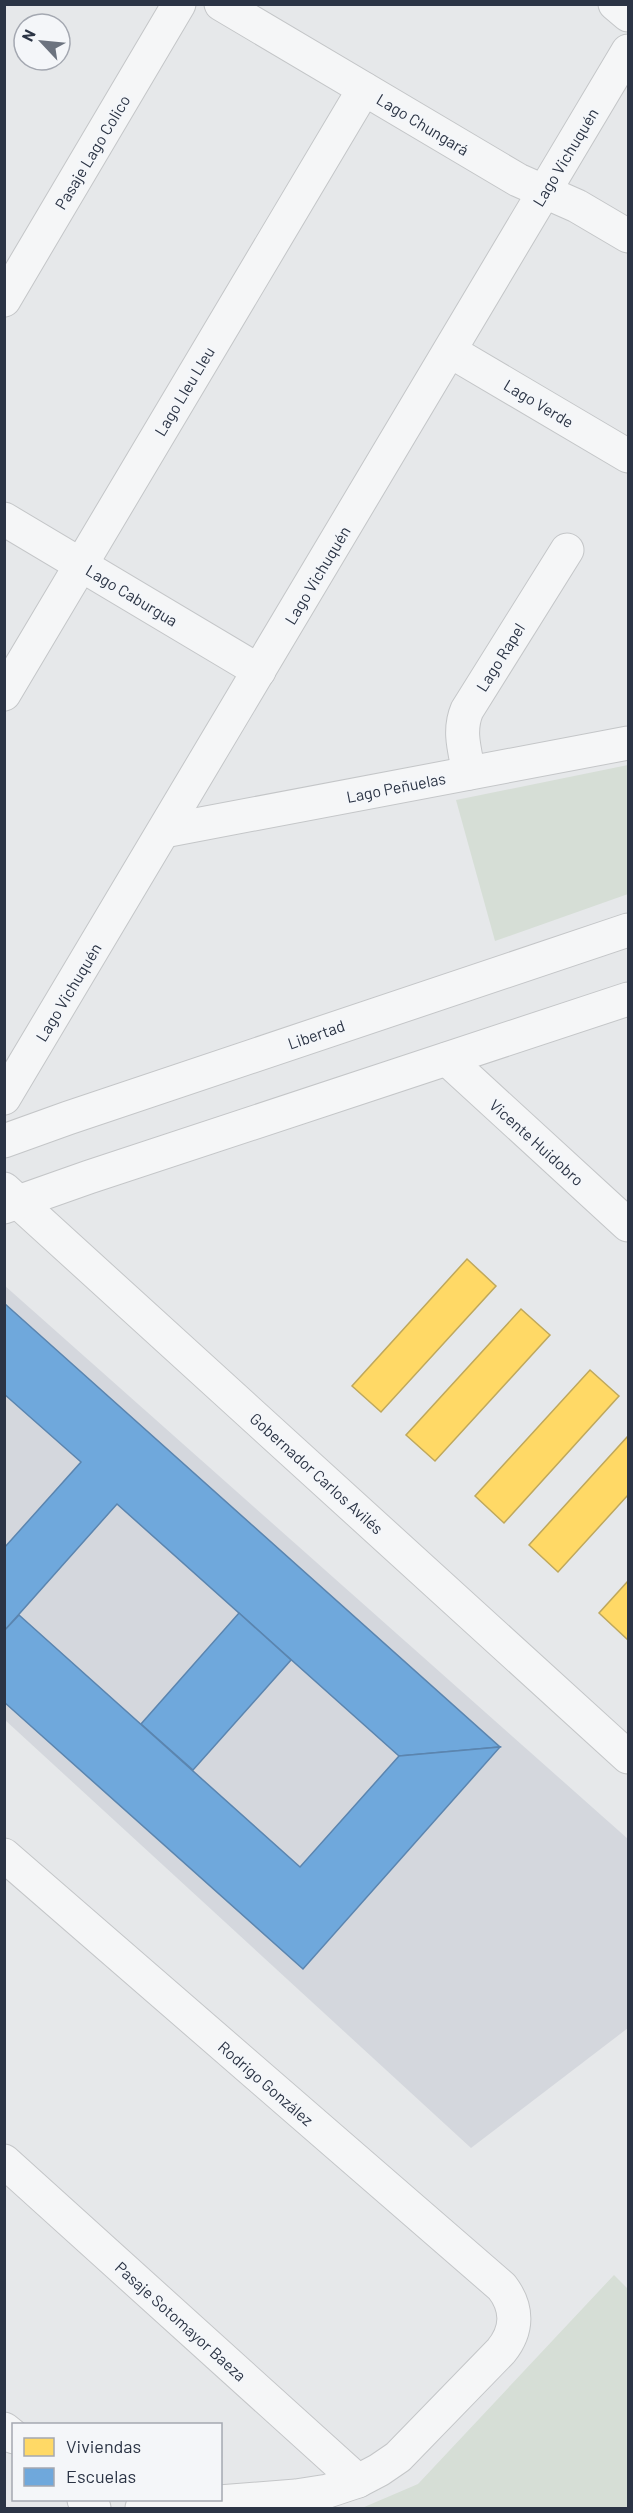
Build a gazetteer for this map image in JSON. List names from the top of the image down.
{
  "streets": {
    "street": [
      "Lago Chungará",
      "Pasaje Lago Colico",
      "Lago Vichuquén",
      "Lago Lleu Lleu",
      "Lago Verde",
      "Lago Caburgua",
      "Lago Rapel",
      "Lago Peñuelas",
      "Libertad",
      "Vicente Huidobro",
      "Gobernador Carlos Avilés",
      "Rodrigo González",
      "Pasaje Sotomayor Baeza"
    ]
  },
  "crossings": [
    ["Lago Chungará", "Lago Vichuquén"],
    ["Lago Chungará", "Lago Lleu Lleu"],
    ["Lago Vichuquén", "Lago Verde"],
    ["Lago Vichuquén", "Lago Caburgua"],
    ["Lago Vichuquén", "Lago Peñuelas"],
    ["Lago Lleu Lleu", "Lago Caburgua"],
    ["Lago Rapel", "Lago Peñuelas"],
    ["Rodrigo González", "Pasaje Sotomayor Baeza"]
  ],
  "legend": ["Viviendas", "Escuelas"],
  "north": "top left"
}
